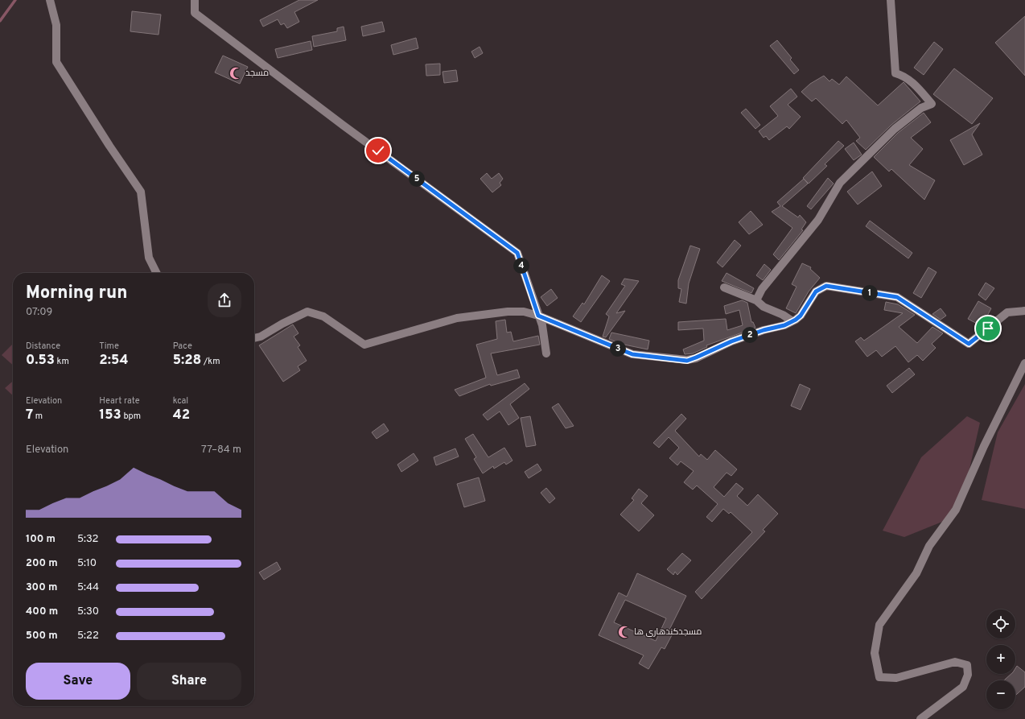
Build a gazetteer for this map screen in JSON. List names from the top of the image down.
{
  "places": {
    "mosque": ["مسجد", "مسجدکندهاری ها"]
  },
  "page": {
    "pins": [
      "5",
      "4",
      "1",
      "2",
      "3"
    ],
    "heading": ["Morning run", "07:09"],
    "stats": [
      ["Distance", "0.53 km"],
      ["Time", "2:54"],
      ["Pace", "5:28 /km"],
      ["Elevation", "7 m"],
      ["Heart rate", "153 bpm"],
      ["kcal", "42"]
    ],
    "chart": ["Elevation", "77–84 m"],
    "list": [
      {
        "name": "100 m",
        "note": "5:32"
      },
      {
        "name": "200 m",
        "note": "5:10"
      },
      {
        "name": "300 m",
        "note": "5:44"
      },
      {
        "name": "400 m",
        "note": "5:30"
      },
      {
        "name": "500 m",
        "note": "5:22"
      }
    ],
    "map_buttons": ["+", "−"],
    "buttons": ["Save", "Share"]
  }
}
